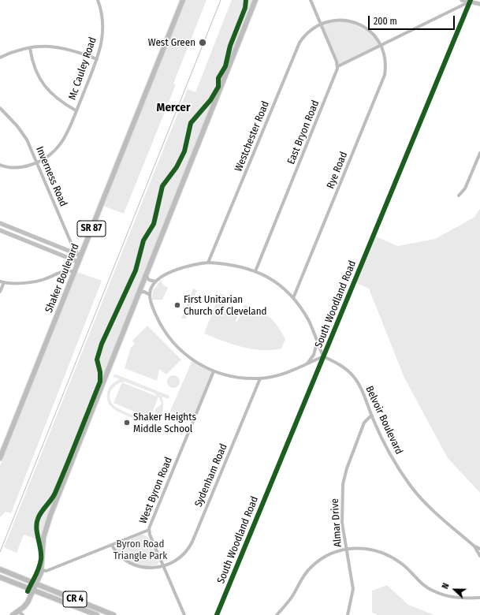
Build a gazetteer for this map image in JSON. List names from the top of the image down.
{
  "streets": {
    "main road": ["SR 87", "Shaker Boulevard", "CR 4"],
    "street": [
      "Mc Cauley Road",
      "East Bryon Road",
      "Westchester Road",
      "Rye Road",
      "Inverness Road",
      "South Woodland Road",
      "Belvoir Boulevard",
      "Sydenham Road",
      "West Byron Road",
      "Almar Drive"
    ]
  },
  "crossings": [
    ["Mc Cauley Road", "Inverness Road"],
    ["Inverness Road", "Shaker Boulevard"],
    ["South Woodland Road", "Belvoir Boulevard"],
    ["Belvoir Boulevard", "Almar Drive"],
    ["Sydenham Road", "West Byron Road"]
  ],
  "districts": ["Mercer"],
  "parks": ["Byron Road Triangle Park"],
  "places": ["West Green", "First Unitarian Church of Cleveland", "Shaker Heights Middle School"],
  "scale_bar": "200 m",
  "north": "left"
}
